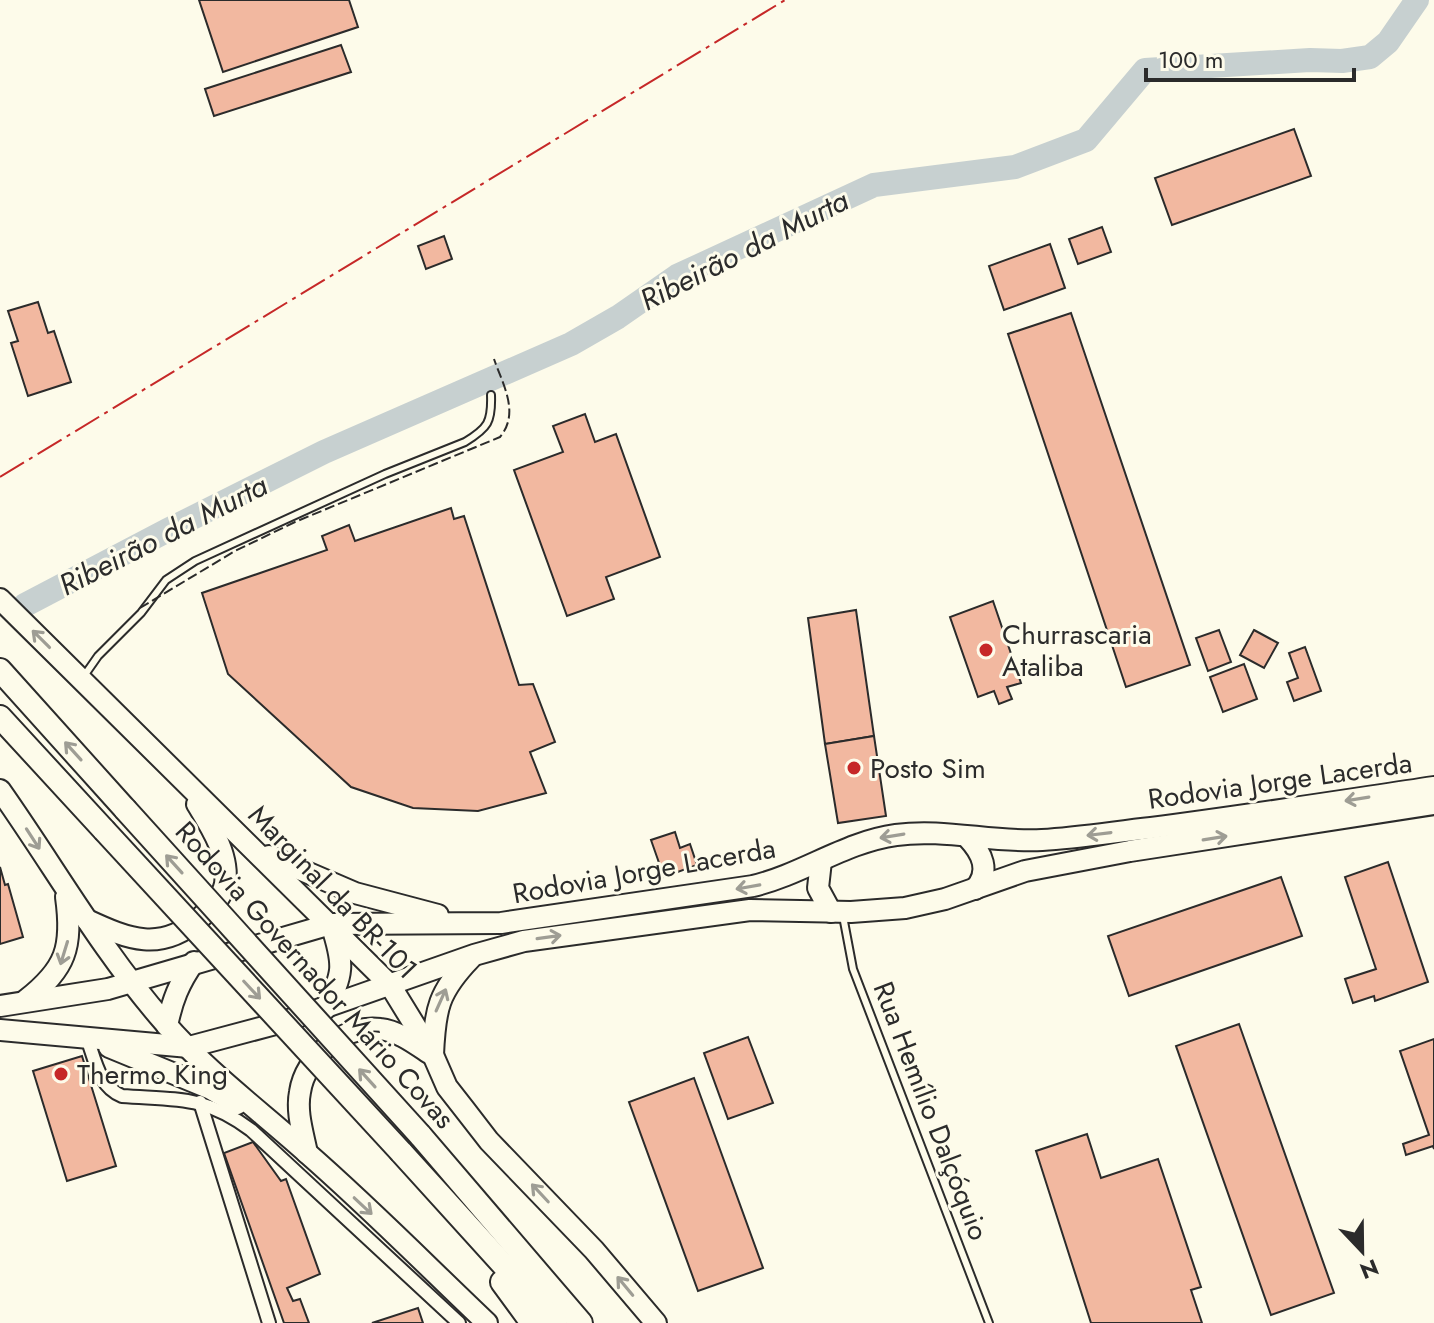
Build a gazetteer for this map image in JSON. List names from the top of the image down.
{
  "streets": {
    "highway": ["Rodovia Governador Mário Covas"],
    "main road": ["Rodovia Jorge Lacerda", "Marginal da BR-101"],
    "lane": ["Rua Hemílio Dalçóquio"]
  },
  "crossings": [
    ["Rodovia Jorge Lacerda", "Marginal da BR-101"],
    ["Rodovia Jorge Lacerda", "Rua Hemílio Dalçóquio"]
  ],
  "water": ["Ribeirão da Murta"],
  "places": ["Churrascaria Ataliba", "Posto Sim", "Thermo King"],
  "scale_bar": "100 m",
  "north": "bottom"
}
